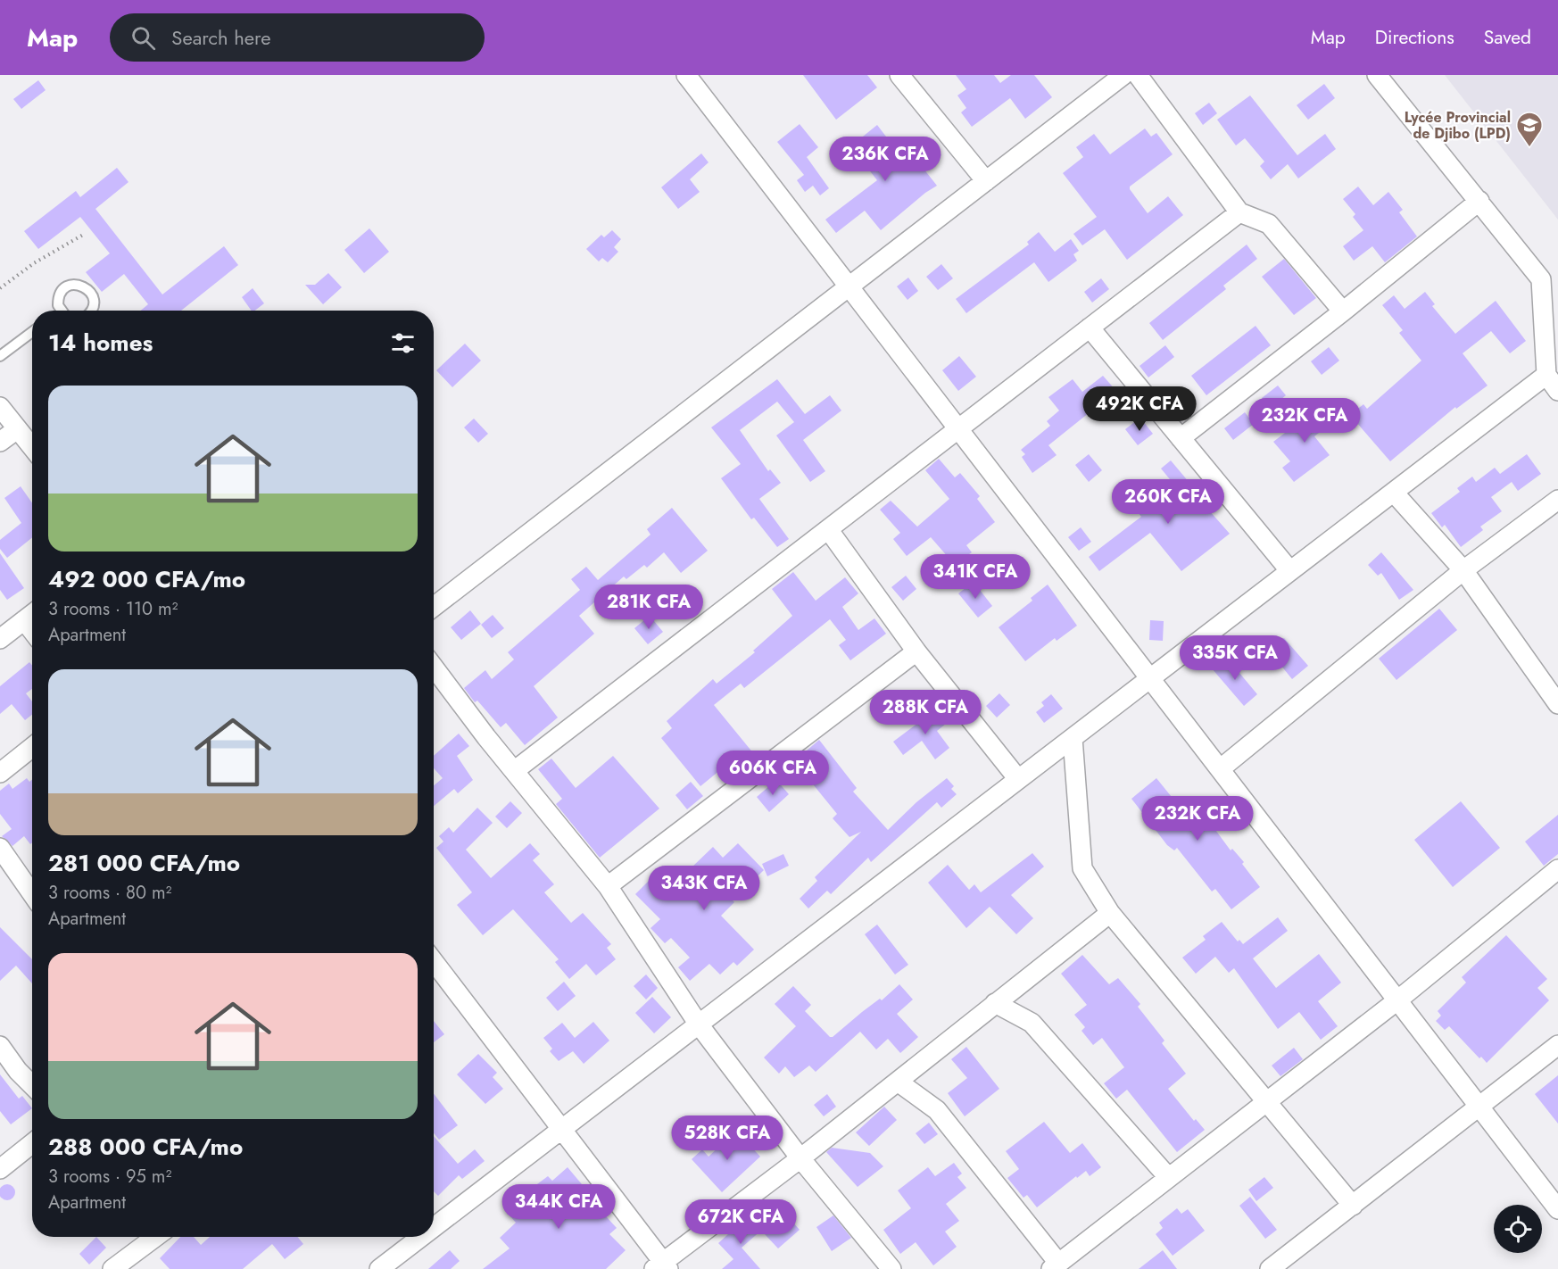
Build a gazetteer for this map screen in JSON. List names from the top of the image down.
{
  "places": {
    "school or university": ["Lycée Provincial de Djibo (LPD)"]
  },
  "page": {
    "header": "Map",
    "search": "Search here",
    "nav": ["Map", "Directions", "Saved"],
    "price": [
      "236K CFA",
      "492K CFA",
      "232K CFA",
      "260K CFA",
      "341K CFA",
      "281K CFA",
      "335K CFA",
      "288K CFA",
      "606K CFA",
      "232K CFA",
      "343K CFA",
      "528K CFA",
      "344K CFA",
      "672K CFA"
    ],
    "heading": "14 homes",
    "list": [
      {
        "name": "492 000 CFA/mo",
        "note": "3 rooms · 110 m² · Apartment"
      },
      {
        "name": "281 000 CFA/mo",
        "note": "3 rooms · 80 m² · Apartment"
      },
      {
        "name": "288 000 CFA/mo",
        "note": "3 rooms · 95 m² · Apartment"
      }
    ]
  }
}
